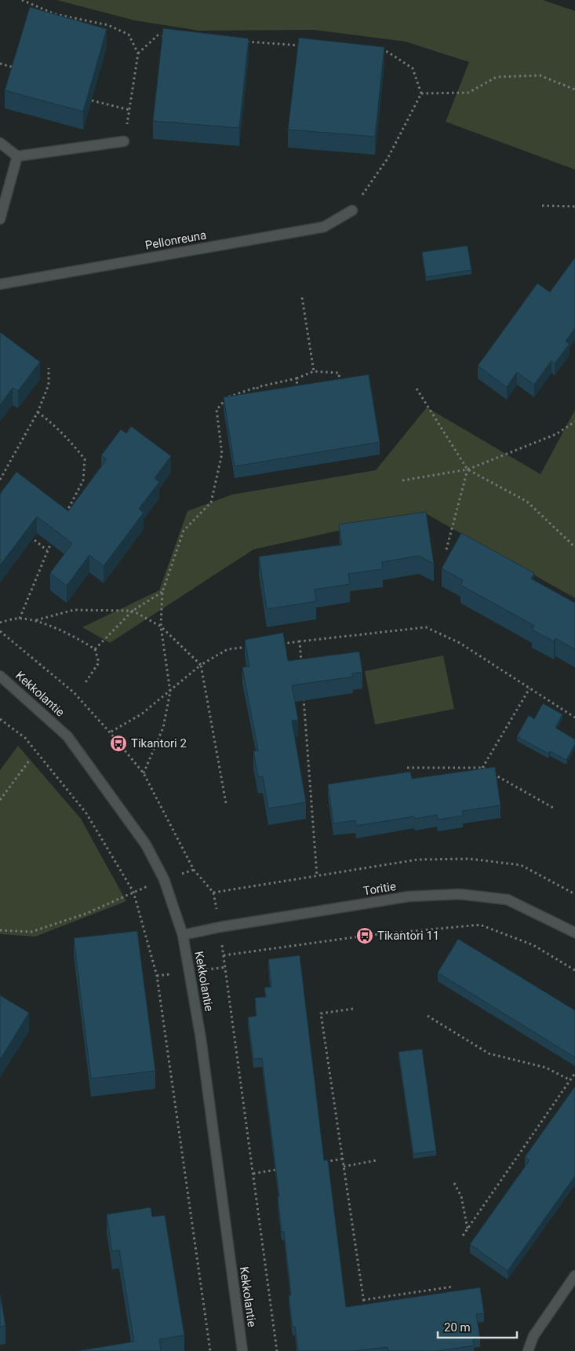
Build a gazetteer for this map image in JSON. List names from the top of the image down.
{
  "streets": {
    "street": ["Pellonreuna", "Kekkolantie", "Toritie"]
  },
  "crossings": [
    ["Kekkolantie", "Toritie"]
  ],
  "places": {
    "bus stop": ["Tikantori 2", "Tikantori 11"]
  },
  "scale_bar": "20 m"
}
